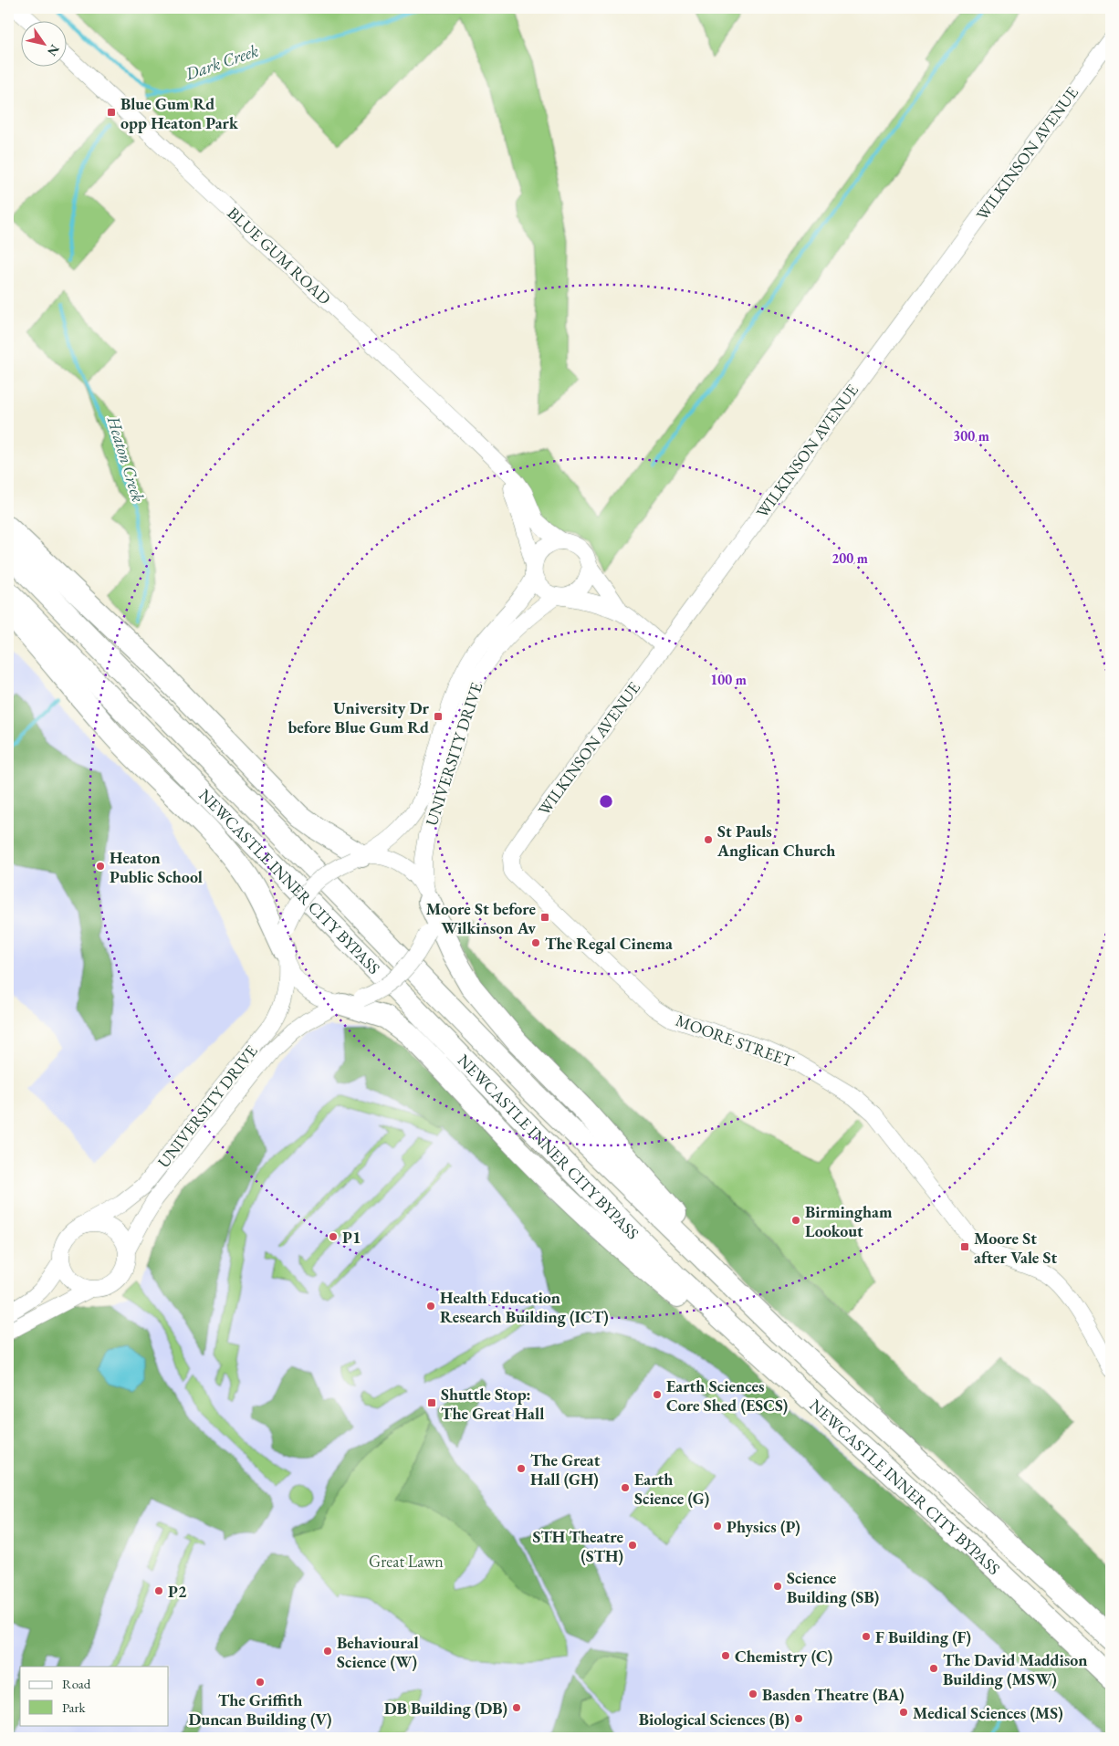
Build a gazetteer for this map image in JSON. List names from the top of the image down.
{
  "streets": {
    "highway": ["NEWCASTLE INNER CITY BYPASS"],
    "main road": [
      "WILKINSON AVENUE",
      "BLUE GUM ROAD",
      "UNIVERSITY DRIVE",
      "MOORE STREET"
    ]
  },
  "crossings": [
    ["WILKINSON AVENUE", "BLUE GUM ROAD"],
    ["WILKINSON AVENUE", "MOORE STREET"],
    ["BLUE GUM ROAD", "UNIVERSITY DRIVE"]
  ],
  "water": ["Dark Creek", "Heaton Creek"],
  "parks": ["Great Lawn"],
  "places": {
    "transit": [
      "Blue Gum Rd opp Heaton Park",
      "University Dr before Blue Gum Rd",
      "Moore St before Wilkinson Av",
      "Moore St after Vale St",
      "Shuttle Stop: The Great Hall"
    ],
    "other": [
      "St Pauls Anglican Church",
      "Heaton Public School",
      "The Regal Cinema",
      "Birmingham Lookout",
      "P1",
      "Health Education Research Building (ICT)",
      "Earth Sciences Core Shed (ESCS)",
      "The Great Hall (GH)",
      "Earth Science (G)",
      "Physics (P)",
      "STH Theatre (STH)",
      "Science Building (SB)",
      "P2",
      "F Building (F)",
      "Behavioural Science (W)",
      "Chemistry (C)",
      "The David Maddison Building (MSW)",
      "The Griffith Duncan Building (V)",
      "Basden Theatre (BA)",
      "DB Building (DB)",
      "Medical Sciences (MS)",
      "Biological Sciences (B)"
    ]
  },
  "legend": ["Road", "Park"],
  "north": "bottom right",
  "rings": ["300 m", "200 m", "100 m"]
}
